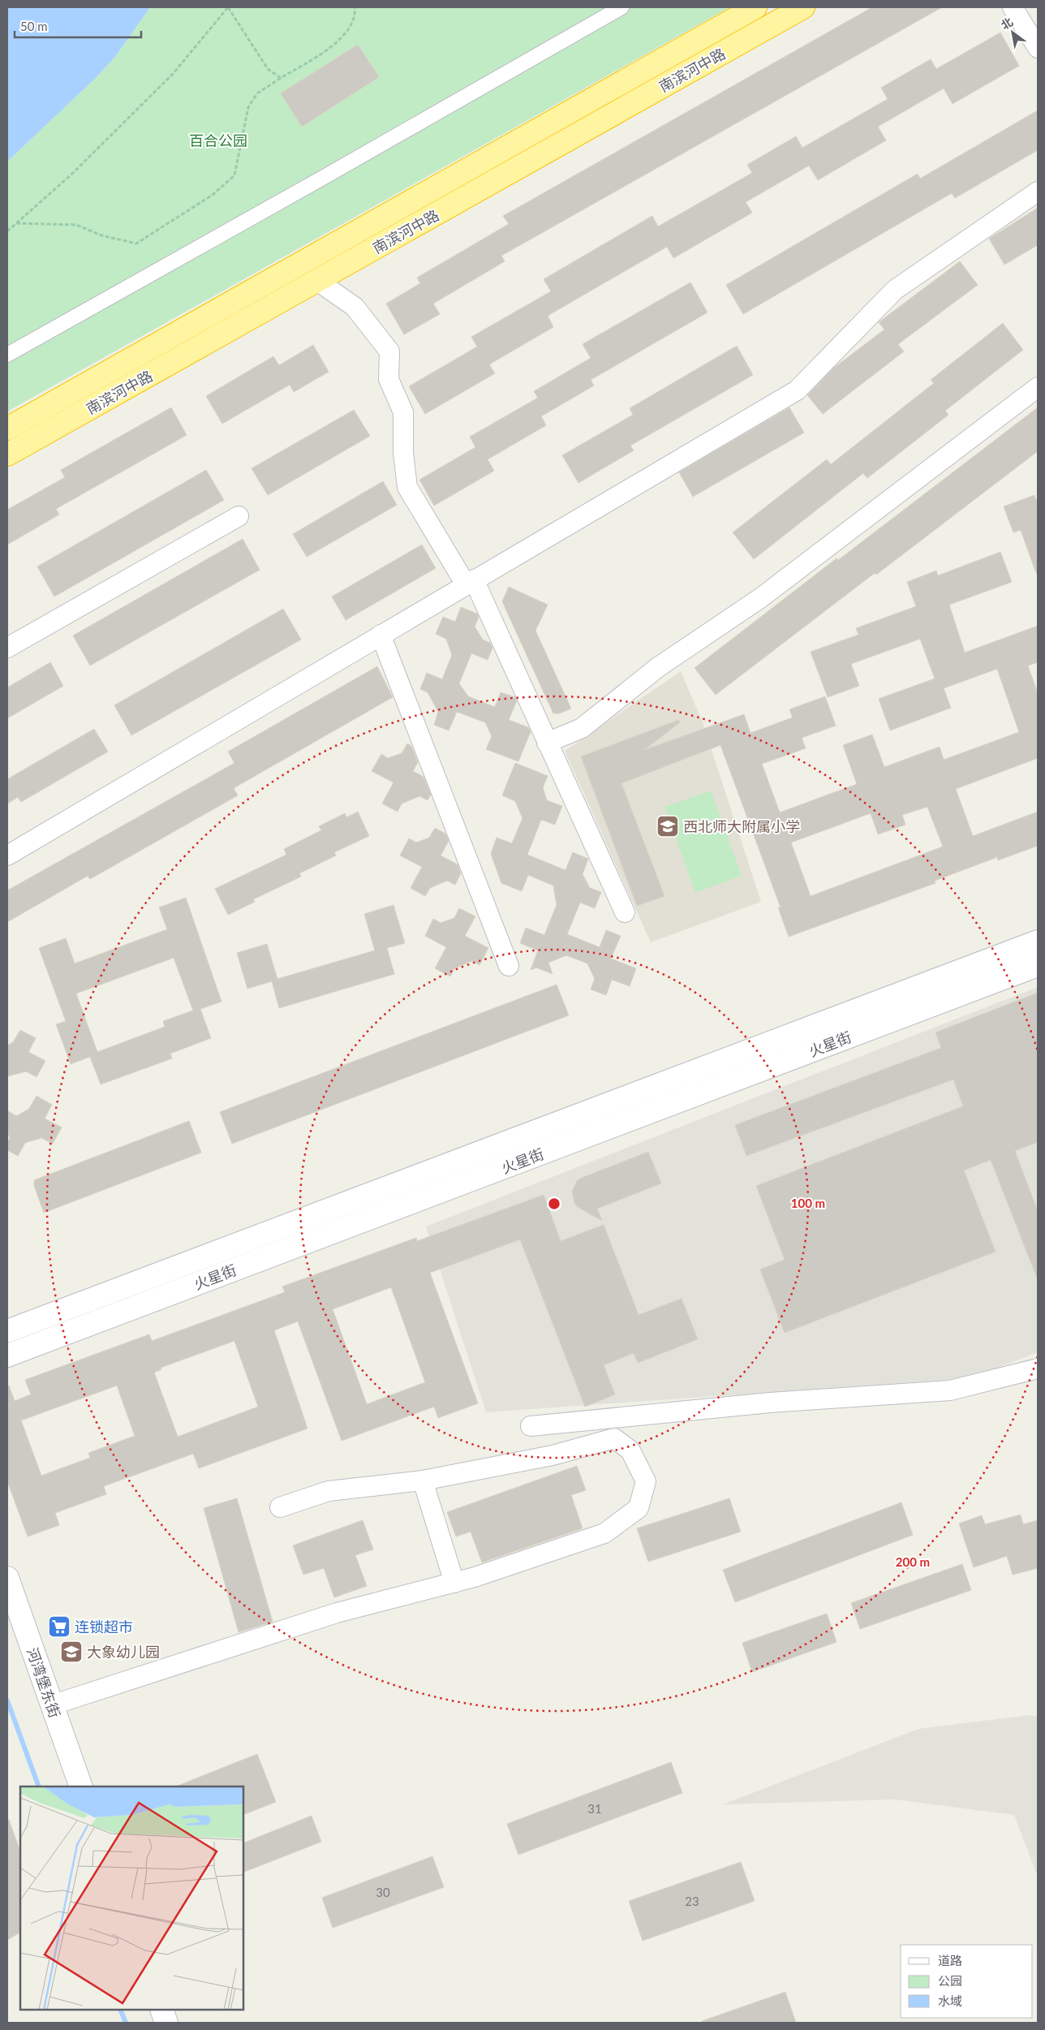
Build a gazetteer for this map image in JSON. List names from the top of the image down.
{
  "streets": {
    "highway": ["南滨河中路"],
    "street": ["火星街", "河湾堡东街"]
  },
  "parks": ["百合公园"],
  "places": {
    "school or university": ["西北师大附属小学", "大象幼儿园"],
    "supermarket": ["连锁超市"]
  },
  "house_numbers": ["31", "30", "23"],
  "legend": ["道路", "公园", "水域"],
  "scale_bar": "50 m",
  "north": "top left",
  "rings": ["100 m", "200 m"]
}
